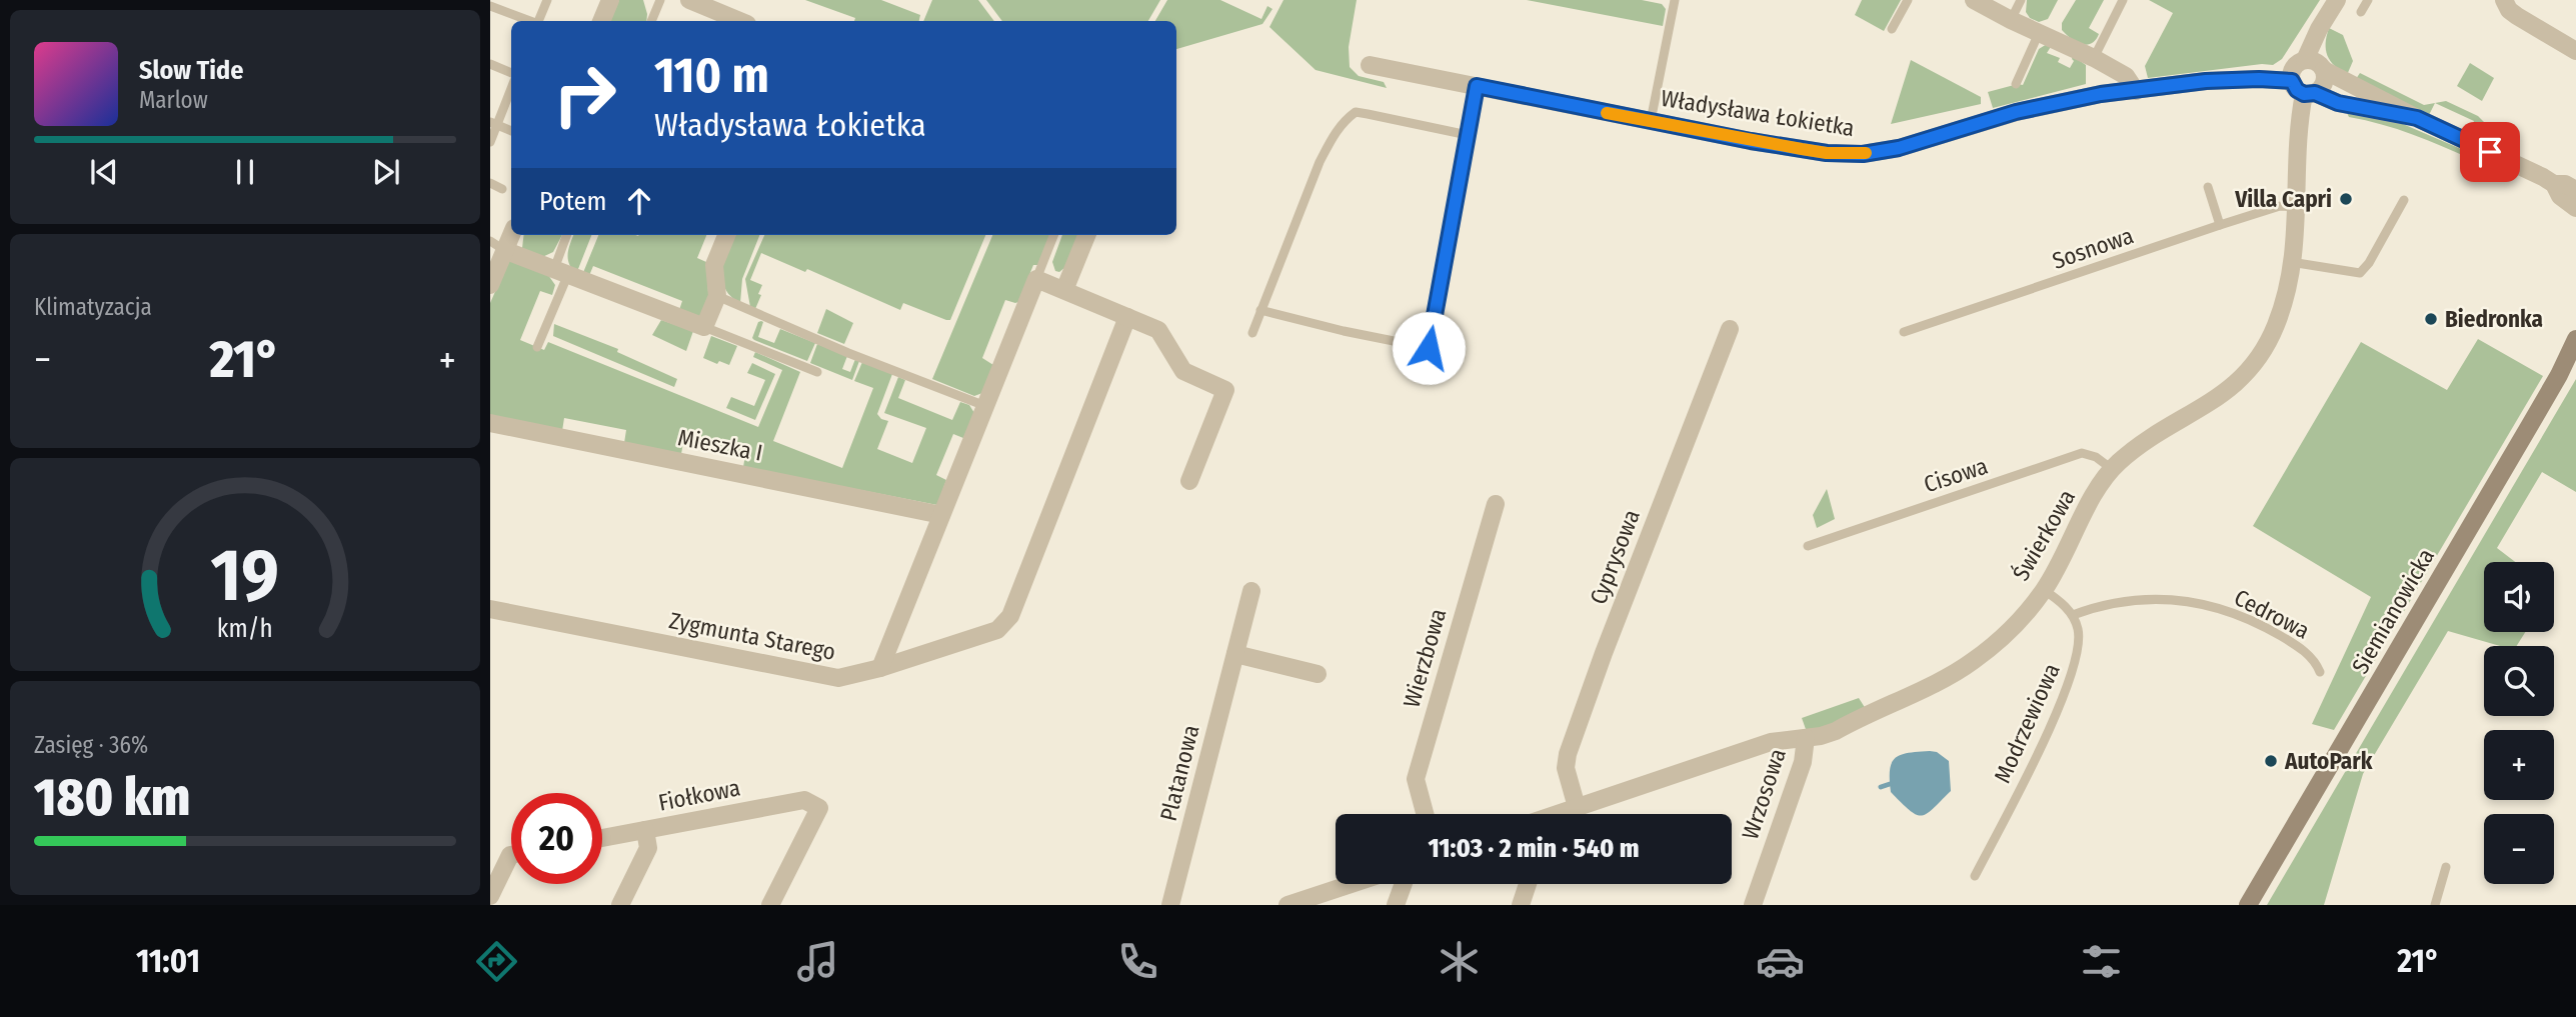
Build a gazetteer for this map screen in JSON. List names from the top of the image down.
{
  "streets": {
    "street": [
      "Władysława Łokietka",
      "Mieszka I",
      "Świerkowa",
      "Cyprysowa",
      "Siemianowicka",
      "Zygmunta Starego",
      "Wierzbowa",
      "Platanowa",
      "Wrzosowa",
      "Fiołkowa"
    ],
    "lane": [
      "Sosnowa",
      "Cisowa",
      "Cedrowa",
      "Modrzewiowa"
    ]
  },
  "crossings": [
    ["Władysława Łokietka", "Świerkowa"],
    ["Sosnowa", "Świerkowa"],
    ["Cisowa", "Świerkowa"],
    ["Świerkowa", "Cyprysowa"],
    ["Świerkowa", "Wrzosowa"],
    ["Cedrowa", "Modrzewiowa"]
  ],
  "places": ["Villa Capri", "Biedronka", "AutoPark"],
  "page": {
    "turn": ["110 m", "Władysława Łokietka"],
    "song": ["Slow Tide", "Marlow"],
    "then": "Potem",
    "tile": [
      "Klimatyzacja",
      ["Zasięg · 36%", "180 km"]
    ],
    "heat": ["−", "21°", "+"],
    "map_buttons": ["+", "−"],
    "limit": "20",
    "trip": "11:03 · 2 min · 540 m",
    "tabs": ["11:01", "21°"],
    "gauge": ["19", "km/h"]
  }
}
